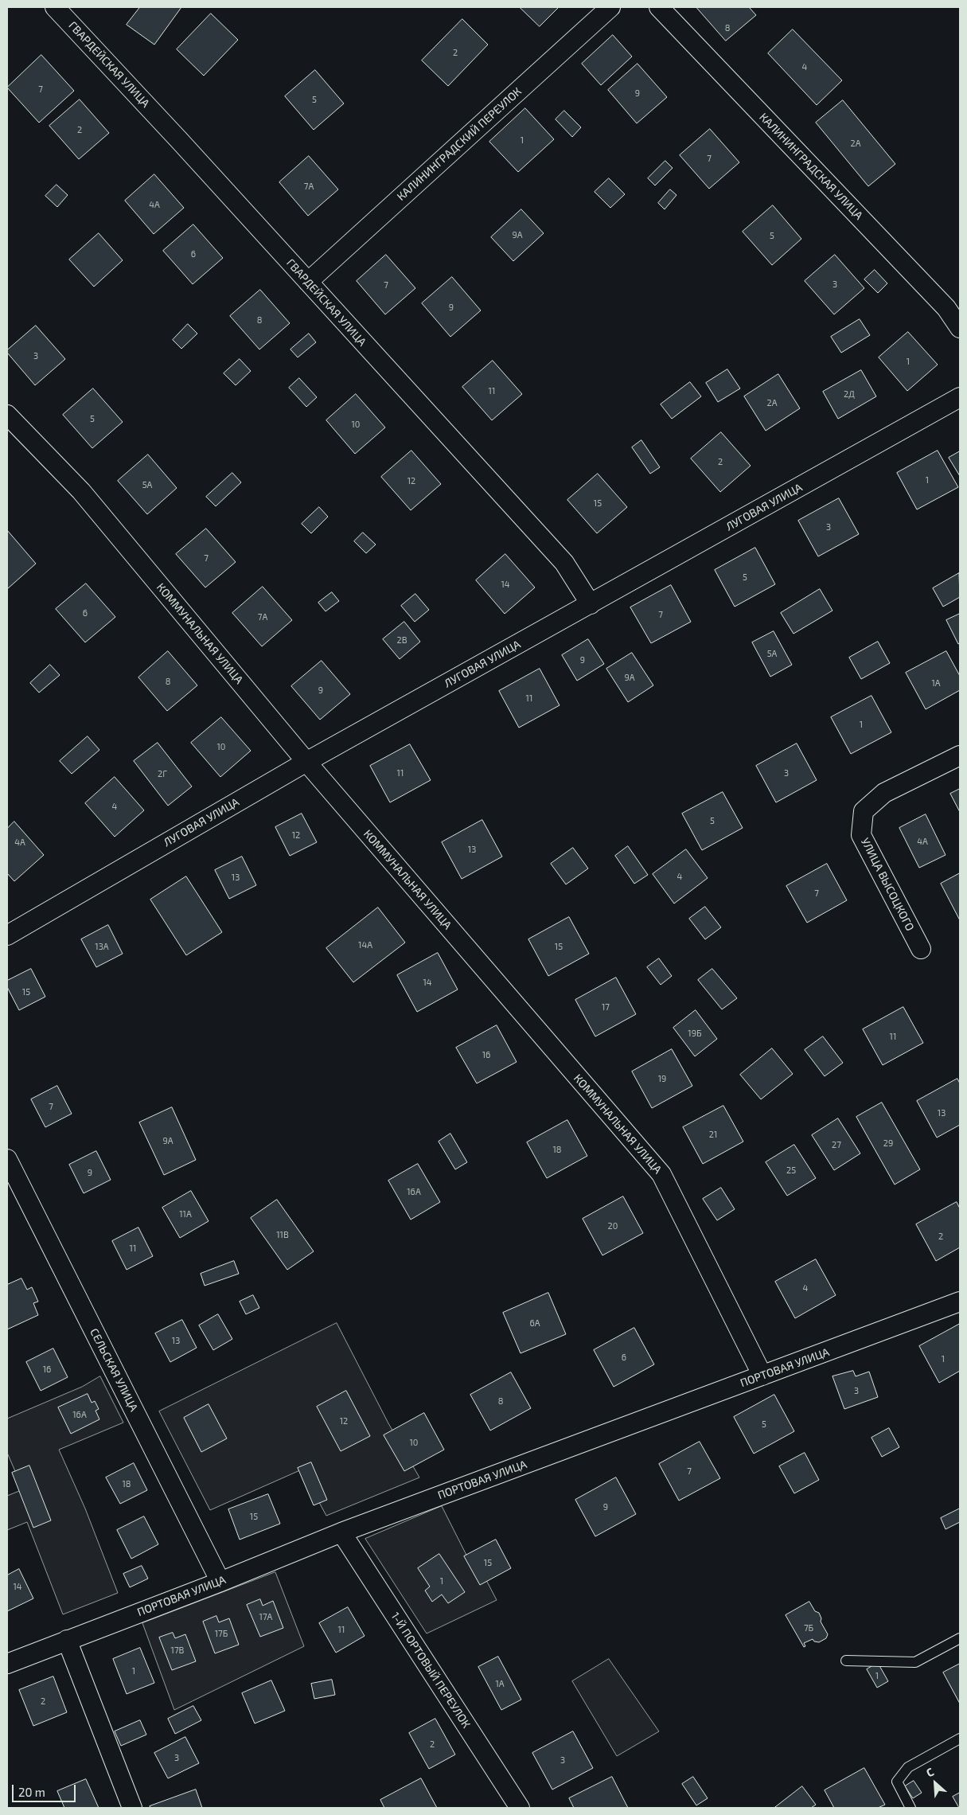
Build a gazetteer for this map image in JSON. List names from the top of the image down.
{
  "streets": {
    "street": [
      "ГВАРДЕЙСКАЯ УЛИЦА",
      "КАЛИНИНГРАДСКИЙ ПЕРЕУЛОК",
      "КАЛИНИНГРАДСКАЯ УЛИЦА",
      "ЛУГОВАЯ УЛИЦА",
      "КОММУНАЛЬНАЯ УЛИЦА",
      "УЛИЦА ВЫСОЦКОГО",
      "ПОРТОВАЯ УЛИЦА",
      "СЕЛЬСКАЯ УЛИЦА",
      "1-Й ПОРТОВЫЙ ПЕРЕУЛОК"
    ]
  },
  "crossings": [
    ["ГВАРДЕЙСКАЯ УЛИЦА", "КАЛИНИНГРАДСКИЙ ПЕРЕУЛОК"],
    ["ГВАРДЕЙСКАЯ УЛИЦА", "ЛУГОВАЯ УЛИЦА"],
    ["ЛУГОВАЯ УЛИЦА", "КОММУНАЛЬНАЯ УЛИЦА"],
    ["КОММУНАЛЬНАЯ УЛИЦА", "ПОРТОВАЯ УЛИЦА"],
    ["ПОРТОВАЯ УЛИЦА", "СЕЛЬСКАЯ УЛИЦА"],
    ["ПОРТОВАЯ УЛИЦА", "1-Й ПОРТОВЫЙ ПЕРЕУЛОК"]
  ],
  "house_numbers": [
    "8",
    "2",
    "4",
    "7",
    "9",
    "5",
    "2",
    "1",
    "2А",
    "7",
    "7А",
    "4А",
    "9А",
    "5",
    "6",
    "3",
    "7",
    "9",
    "8",
    "3",
    "1",
    "11",
    "2Д",
    "2А",
    "5",
    "10",
    "2",
    "1",
    "12",
    "5А",
    "15",
    "3",
    "7",
    "5",
    "14",
    "6",
    "7",
    "7А",
    "2В",
    "5А",
    "9",
    "9А",
    "8",
    "1А",
    "9",
    "11",
    "1",
    "10",
    "11",
    "3",
    "2Г",
    "4",
    "5",
    "12",
    "4А",
    "4А",
    "13",
    "4",
    "13",
    "7",
    "14А",
    "13А",
    "15",
    "14",
    "15",
    "17",
    "19Б",
    "11",
    "16",
    "19",
    "7",
    "13",
    "21",
    "9А",
    "29",
    "27",
    "18",
    "25",
    "9",
    "16А",
    "11А",
    "20",
    "11В",
    "2",
    "11",
    "4",
    "6А",
    "13",
    "6",
    "1",
    "16",
    "3",
    "8",
    "16А",
    "12",
    "5",
    "10",
    "7",
    "18",
    "9",
    "15",
    "15",
    "1",
    "14",
    "17А",
    "7Б",
    "11",
    "17Б",
    "17В",
    "1",
    "1",
    "1А",
    "2",
    "2",
    "3",
    "3"
  ],
  "scale_bar": "20 m",
  "north": "top left"
}
